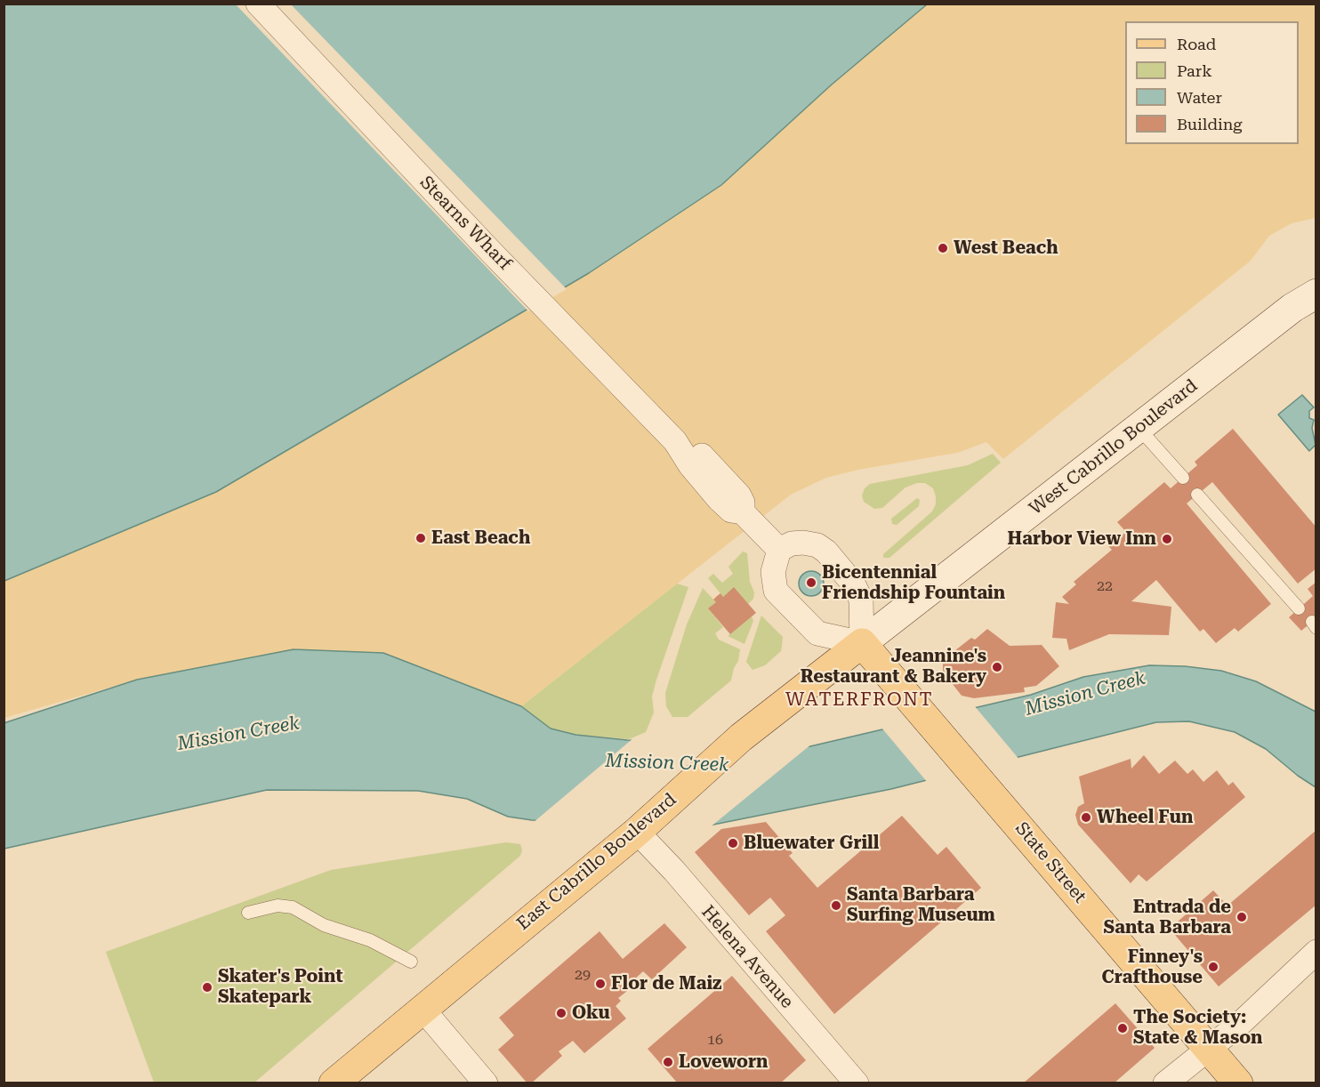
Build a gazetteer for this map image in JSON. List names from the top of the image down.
{
  "streets": {
    "main road": ["West Cabrillo Boulevard", "East Cabrillo Boulevard", "State Street"],
    "street": ["Stearns Wharf", "Helena Avenue"]
  },
  "crossings": [
    ["West Cabrillo Boulevard", "East Cabrillo Boulevard"],
    ["West Cabrillo Boulevard", "State Street"],
    ["East Cabrillo Boulevard", "State Street"],
    ["East Cabrillo Boulevard", "Helena Avenue"]
  ],
  "districts": ["WATERFRONT"],
  "water": ["Mission Creek"],
  "places": [
    "West Beach",
    "East Beach",
    "Harbor View Inn",
    "Bicentennial Friendship Fountain",
    "Jeannine's Restaurant & Bakery",
    "Wheel Fun",
    "Bluewater Grill",
    "Santa Barbara Surfing Museum",
    "Entrada de Santa Barbara",
    "Finney's Crafthouse",
    "Flor de Maiz",
    "Skater's Point Skatepark",
    "Oku",
    "The Society: State & Mason",
    "Loveworn"
  ],
  "house_numbers": ["22", "29", "16"],
  "legend": [
    "Road",
    "Park",
    "Water",
    "Building"
  ]
}
